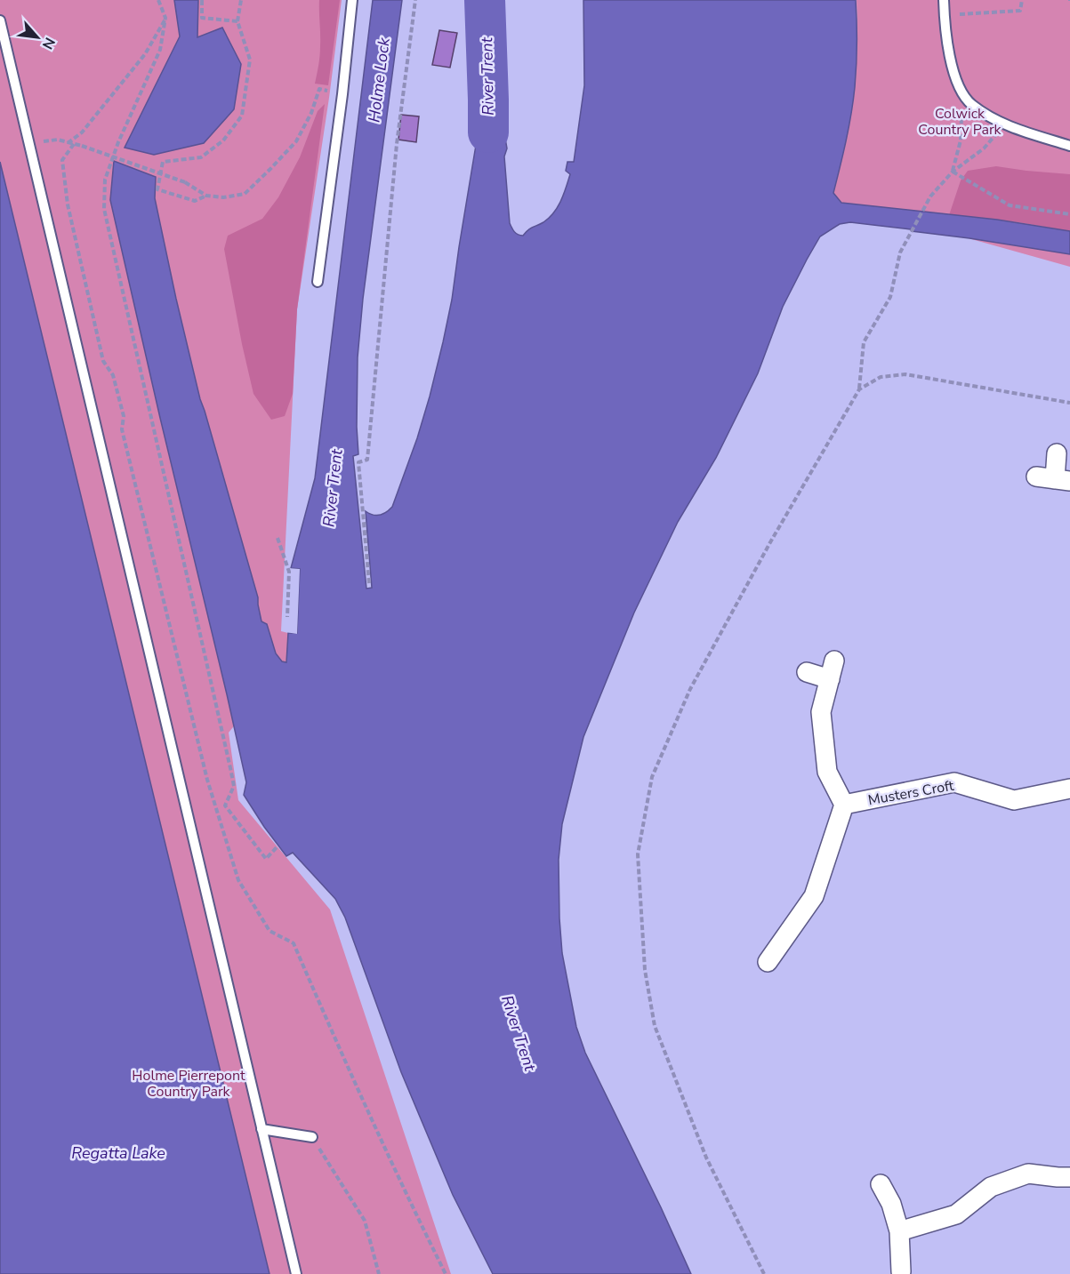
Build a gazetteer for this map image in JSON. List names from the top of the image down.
{
  "streets": {
    "street": ["Musters Croft"]
  },
  "water": ["River Trent", "Holme Lock", "Regatta Lake"],
  "parks": ["Colwick Country Park", "Holme Pierrepont Country Park"],
  "north": "bottom right"
}
